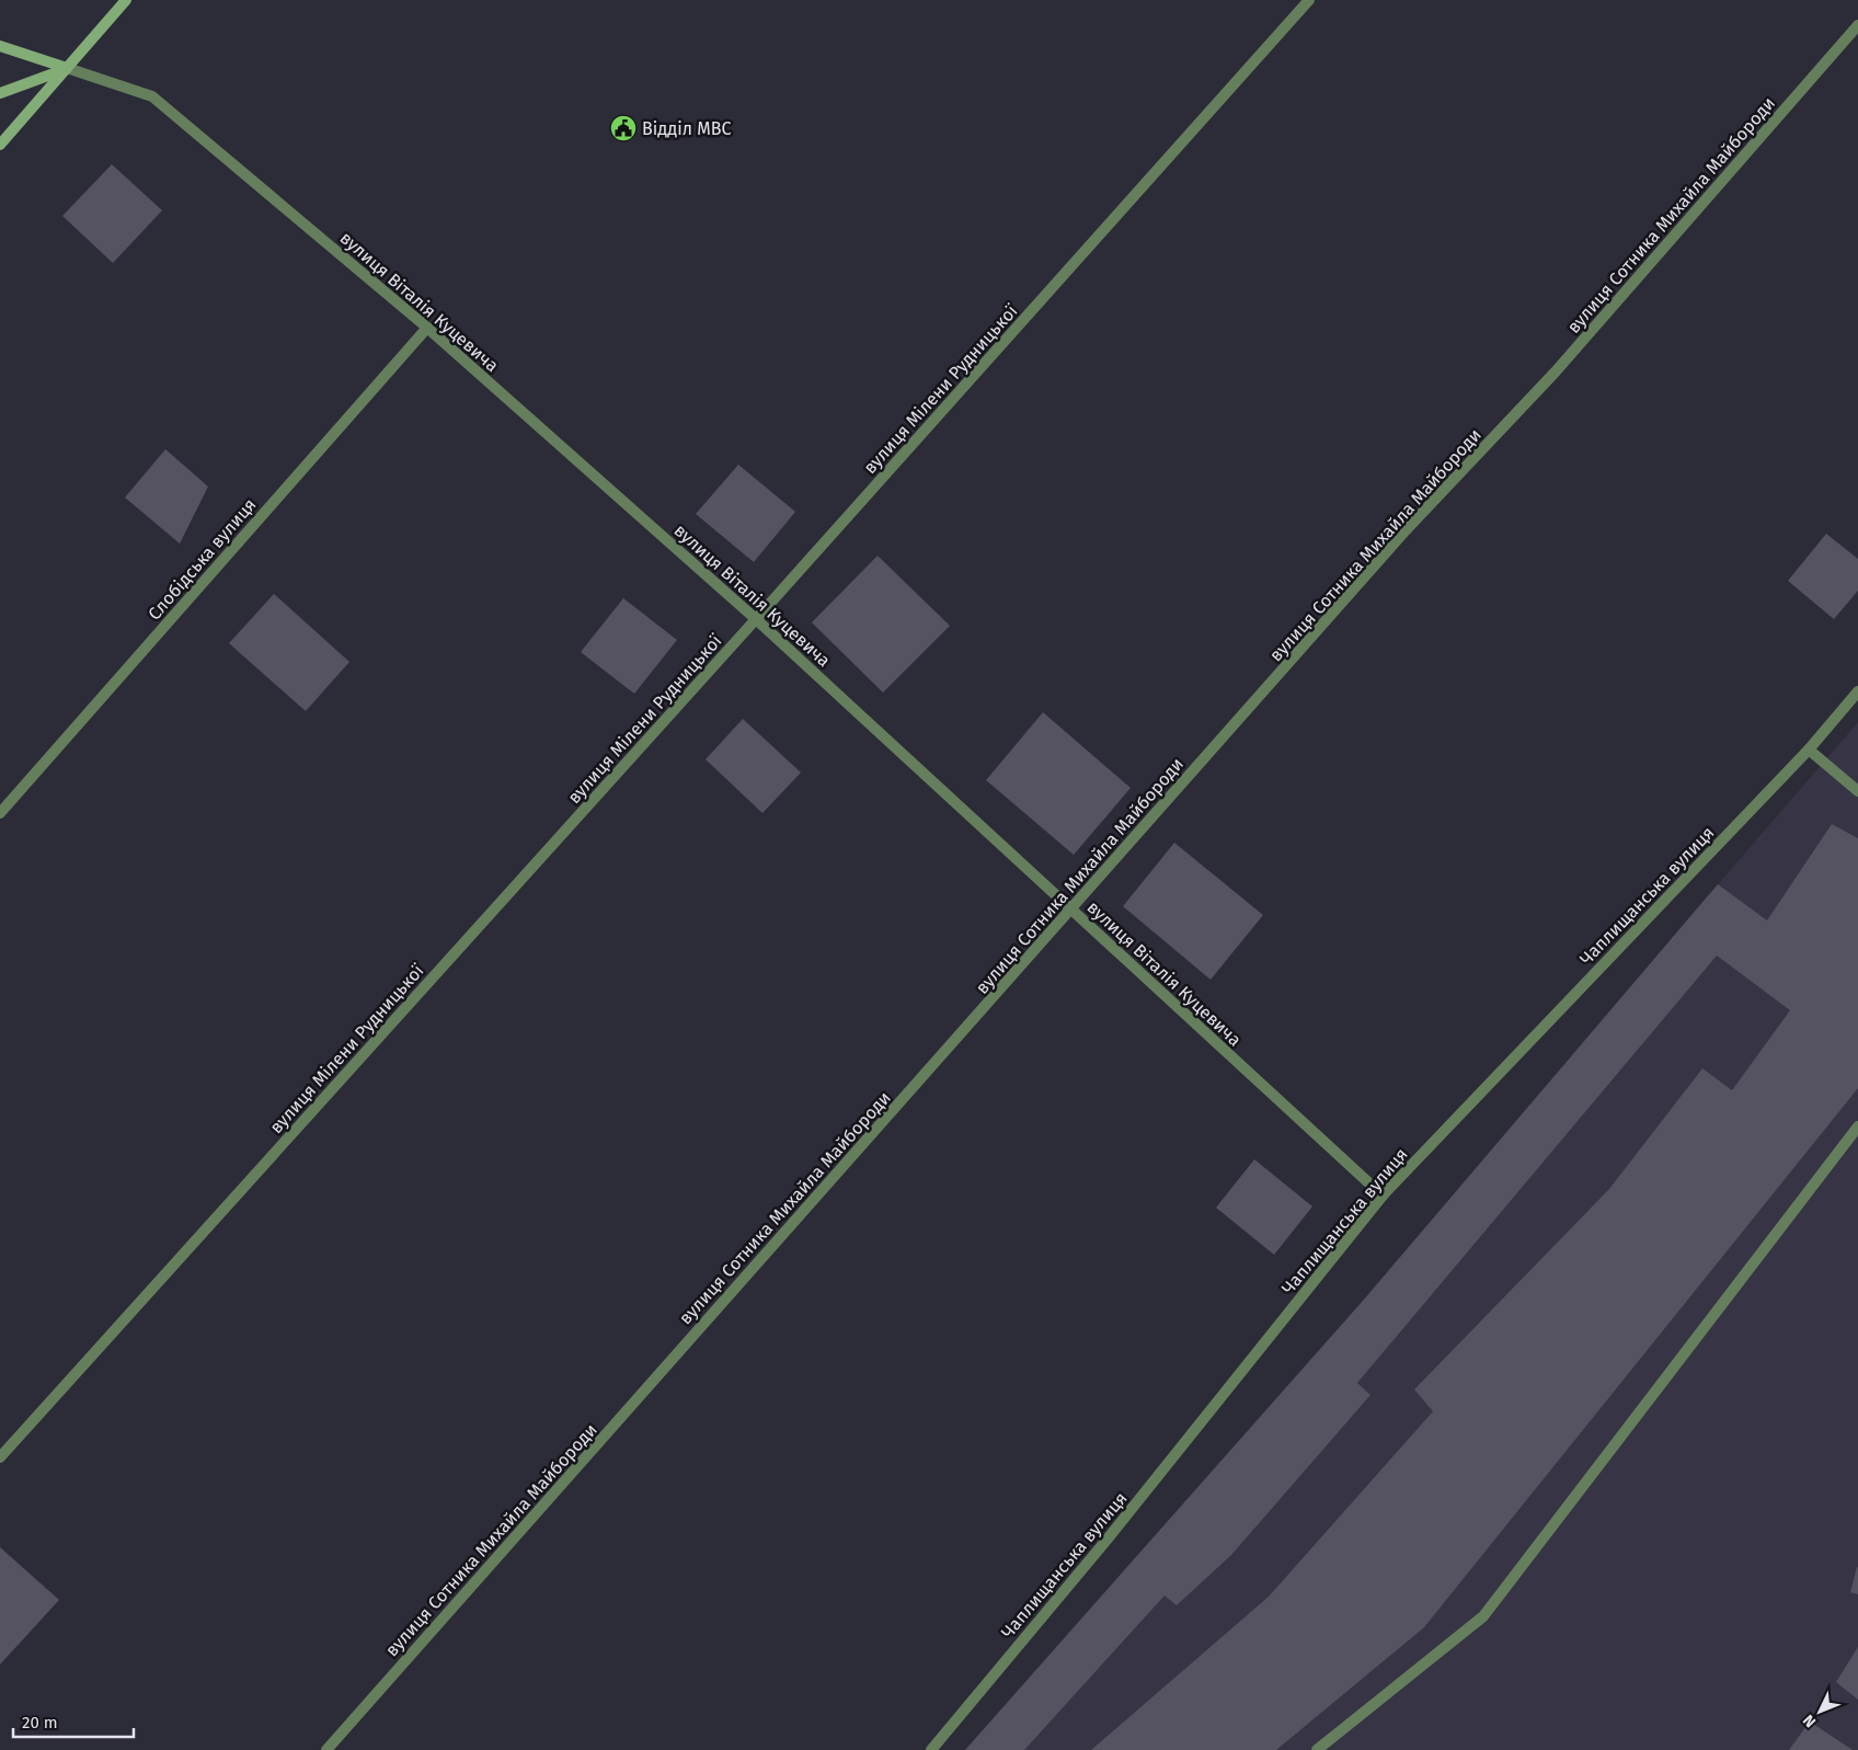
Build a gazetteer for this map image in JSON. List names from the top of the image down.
{
  "streets": {
    "street": [
      "вулиця Сотника Михайла Майбороди",
      "вулиця Віталія Куцевича",
      "вулиця Мілени Рудницької",
      "Слобідська вулиця",
      "Чаплищанська вулиця"
    ]
  },
  "crossings": [
    ["вулиця Сотника Михайла Майбороди", "вулиця Віталія Куцевича"],
    ["вулиця Віталія Куцевича", "вулиця Мілени Рудницької"],
    ["вулиця Віталія Куцевича", "Слобідська вулиця"],
    ["вулиця Віталія Куцевича", "Чаплищанська вулиця"]
  ],
  "places": {
    "public building": ["Відділ МВС"]
  },
  "scale_bar": "20 m",
  "north": "bottom left"
}
